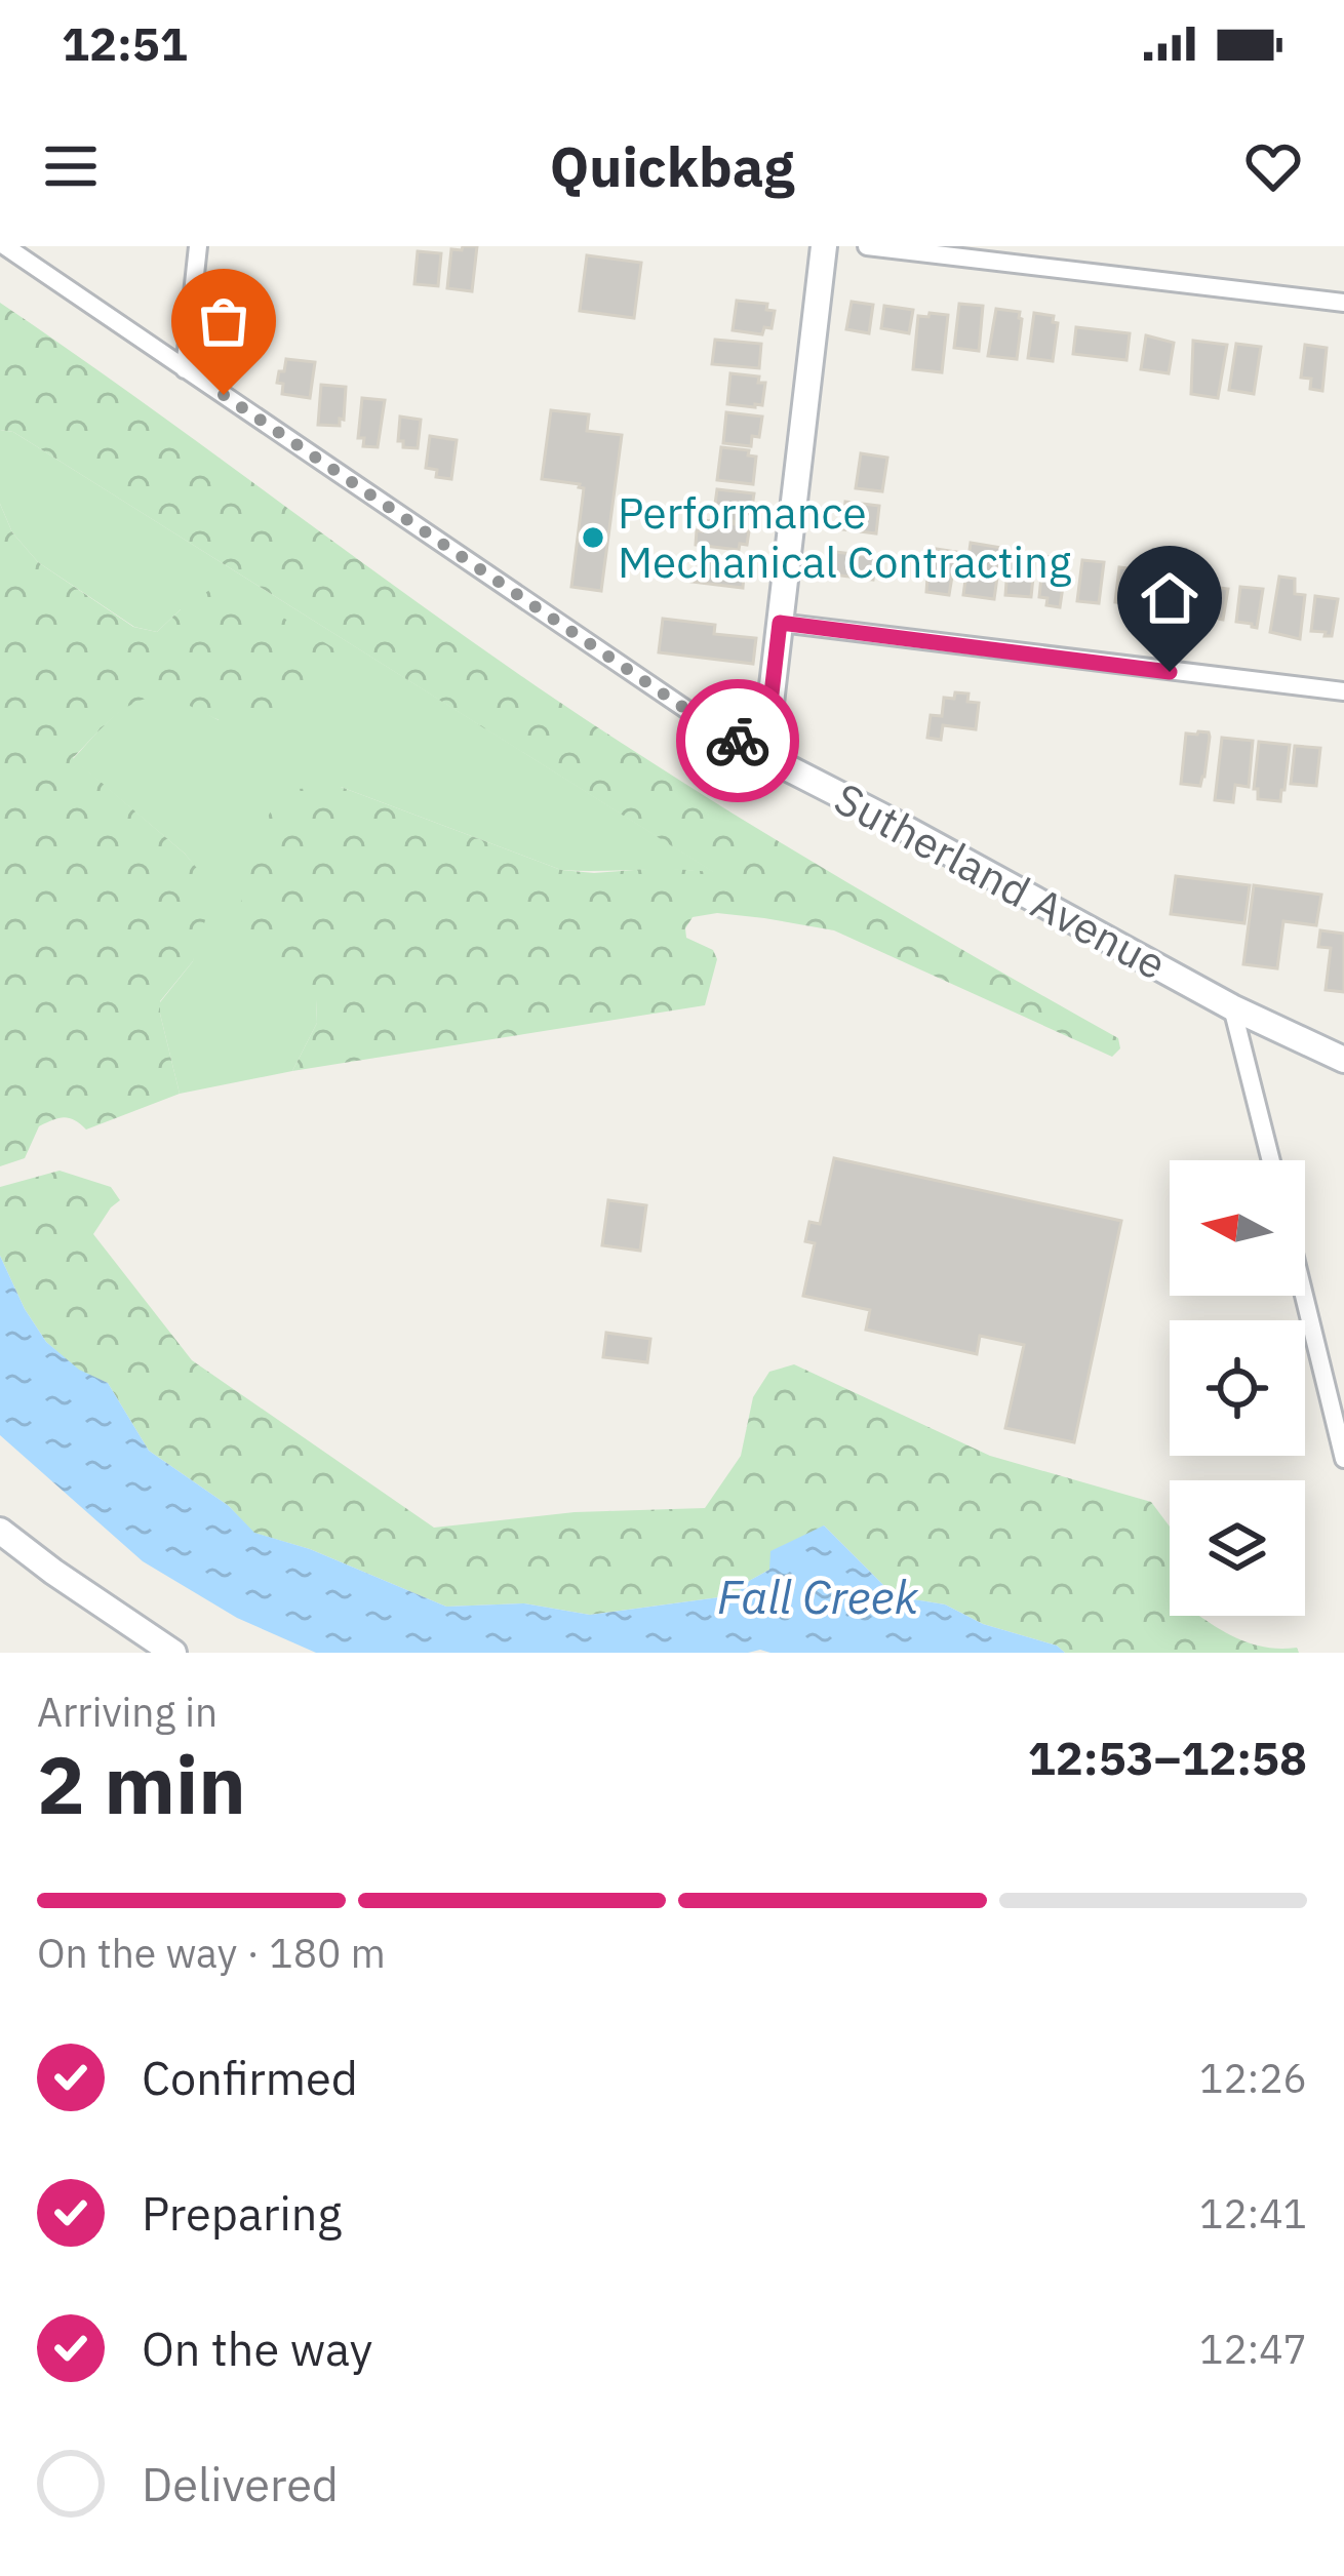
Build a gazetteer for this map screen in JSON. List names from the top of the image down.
{
  "streets": {
    "main road": ["Sutherland Avenue"]
  },
  "water": ["Fall Creek"],
  "places": ["Performance Mechanical Contracting"],
  "north": "left",
  "page": {
    "status": "12:51",
    "header": "Quickbag",
    "heading": ["2 min", "Arriving in", "12:53–12:58"],
    "bar": "On the way · 180 m",
    "list": [
      ["Confirmed", "12:26"],
      ["Preparing", "12:41"],
      ["On the way", "12:47"],
      "Delivered"
    ]
  }
}
